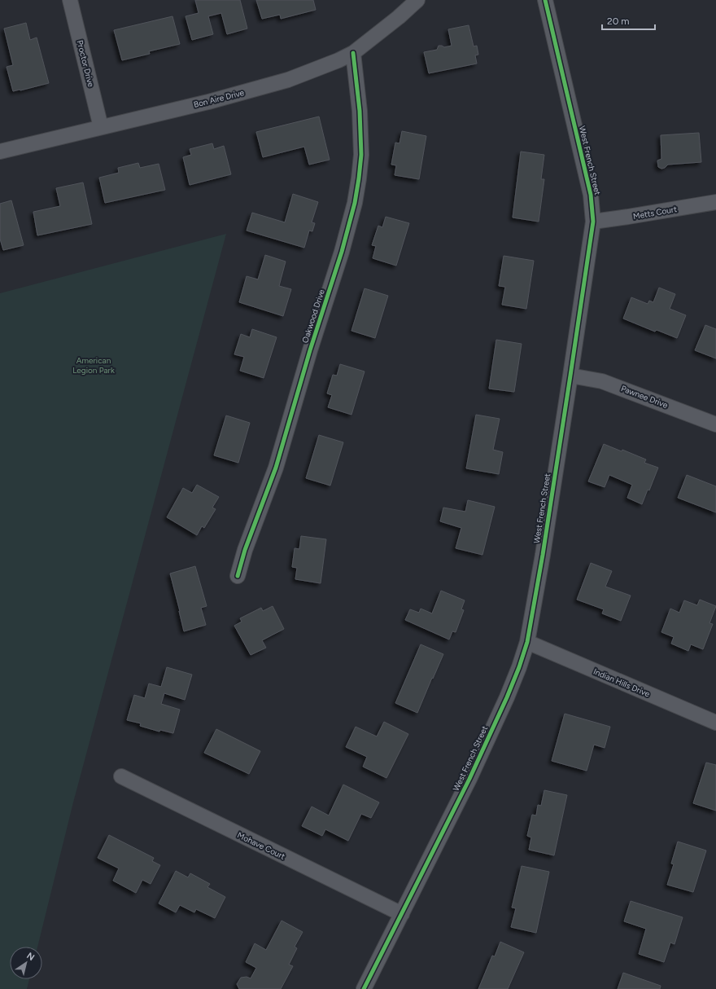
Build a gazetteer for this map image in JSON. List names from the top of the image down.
{
  "streets": {
    "street": [
      "Proctor Drive",
      "Bon Aire Drive",
      "West French Street",
      "Metts Court",
      "Oakwood Drive",
      "Pawnee Drive",
      "Indian Hills Drive",
      "Mohave Court"
    ]
  },
  "crossings": [
    ["Proctor Drive", "Bon Aire Drive"],
    ["Bon Aire Drive", "Oakwood Drive"],
    ["West French Street", "Metts Court"],
    ["West French Street", "Pawnee Drive"],
    ["West French Street", "Indian Hills Drive"],
    ["West French Street", "Mohave Court"]
  ],
  "parks": ["American Legion Park"],
  "scale_bar": "20 m",
  "north": "top right"
}
